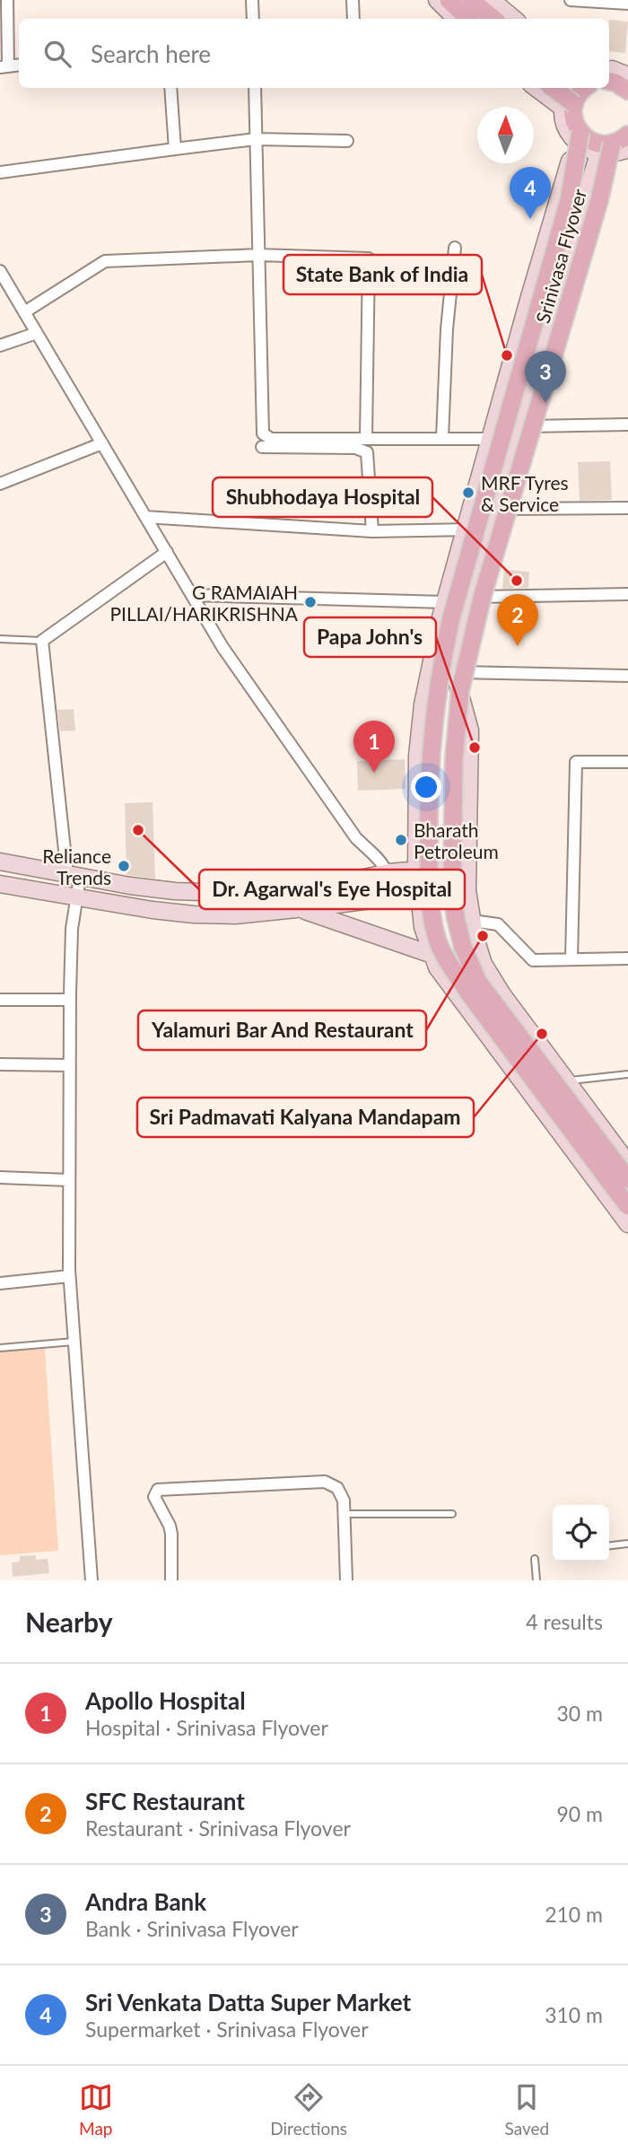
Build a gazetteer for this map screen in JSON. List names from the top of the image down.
{
  "streets": {
    "main road": ["Srinivasa Flyover"]
  },
  "places": [
    "State Bank of India",
    "MRF Tyres & Service",
    "Shubhodaya Hospital",
    "G RAMAIAH PILLAI/HARIKRISHNA",
    "Papa John's",
    "Dr. Agarwal's Eye Hospital",
    "Bharath Petroleum",
    "Reliance Trends",
    "Yalamuri Bar And Restaurant",
    "Sri Padmavati Kalyana Mandapam"
  ],
  "north": "top",
  "page": {
    "search": "Search here",
    "pins": [
      "4",
      "3",
      "2",
      "1"
    ],
    "heading": ["Nearby", "4 results"],
    "list": [
      {
        "mark": "1",
        "name": "Apollo Hospital",
        "note": "Hospital · Srinivasa Flyover",
        "value": "30 m"
      },
      {
        "mark": "2",
        "name": "SFC Restaurant",
        "note": "Restaurant · Srinivasa Flyover",
        "value": "90 m"
      },
      {
        "mark": "3",
        "name": "Andra Bank",
        "note": "Bank · Srinivasa Flyover",
        "value": "210 m"
      },
      {
        "mark": "4",
        "name": "Sri Venkata Datta Super Market",
        "note": "Supermarket · Srinivasa Flyover",
        "value": "310 m"
      }
    ],
    "nav": ["Map", "Directions", "Saved"]
  }
}
